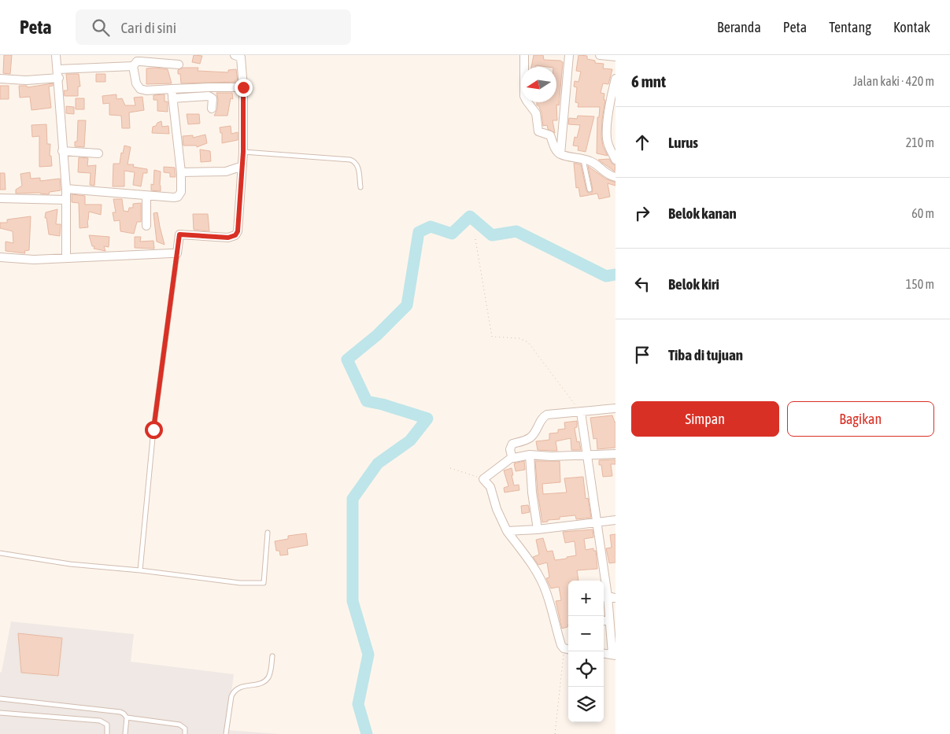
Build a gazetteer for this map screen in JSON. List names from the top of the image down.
{
  "north": "left",
  "page": {
    "header": "Peta",
    "search": "Cari di sini",
    "nav": [
      "Beranda",
      "Peta",
      "Tentang",
      "Kontak"
    ],
    "heading": ["6 mnt", "Jalan kaki · 420 m"],
    "list": [
      ["Lurus", "210 m"],
      ["Belok kanan", "60 m"],
      ["Belok kiri", "150 m"],
      "Tiba di tujuan"
    ],
    "buttons": ["Simpan", "Bagikan"],
    "map_buttons": ["+", "−"]
  }
}
